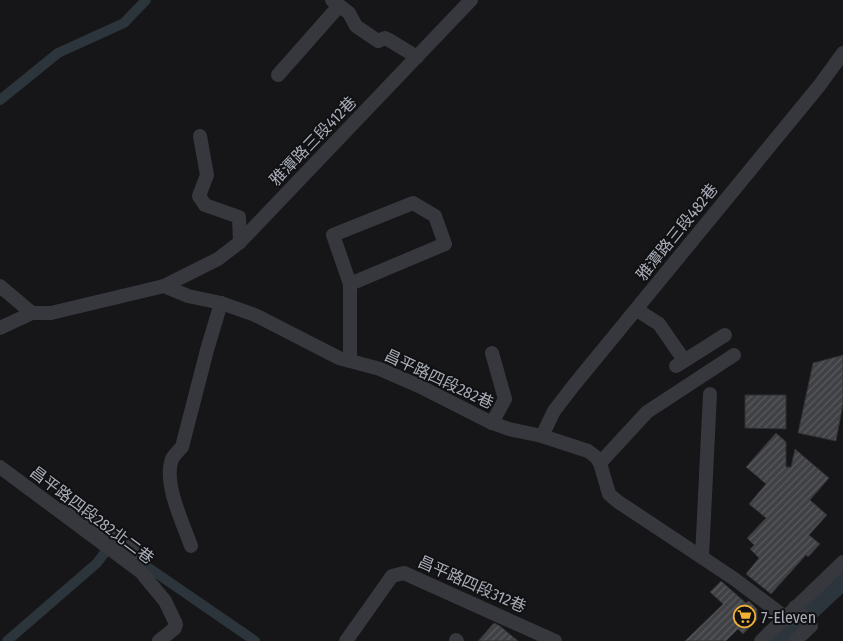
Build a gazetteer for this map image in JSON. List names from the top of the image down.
{
  "streets": {
    "street": [
      "雅潭路三段412巷",
      "雅潭路三段482巷",
      "昌平路四段282巷",
      "昌平路四段282北二巷",
      "昌平路四段312巷"
    ]
  },
  "crossings": [
    ["雅潭路三段412巷", "昌平路四段282巷"],
    ["雅潭路三段482巷", "昌平路四段282巷"]
  ],
  "places": {
    "supermarket": ["7-Eleven"]
  }
}
